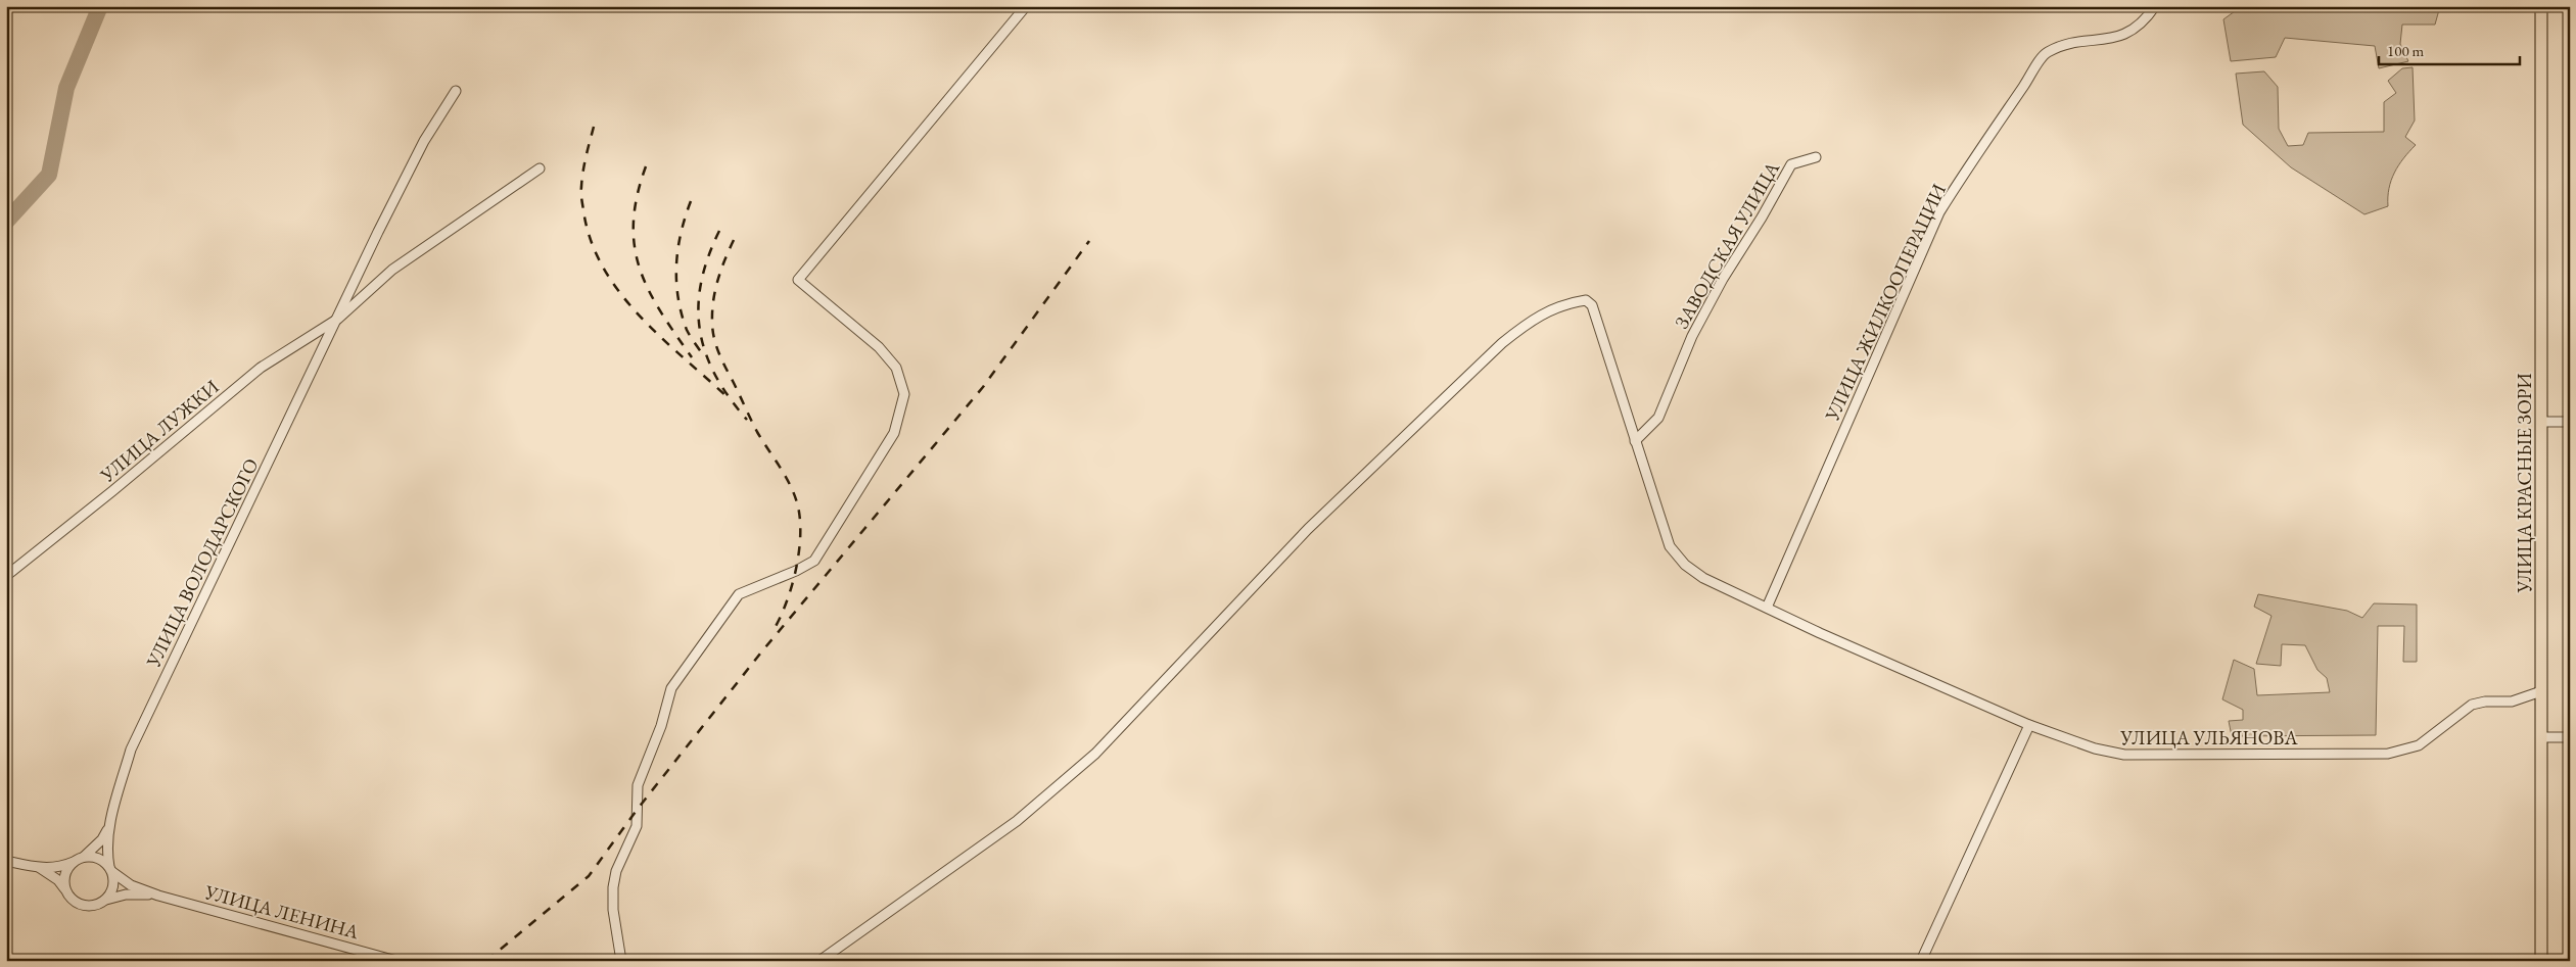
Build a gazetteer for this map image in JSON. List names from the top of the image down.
{
  "streets": {
    "main road": ["УЛИЦА КРАСНЫЕ ЗОРИ"],
    "street": [
      "ЗАВОДСКАЯ УЛИЦА",
      "УЛИЦА ЖИЛКООПЕРАЦИИ",
      "УЛИЦА ЛУЖКИ",
      "УЛИЦА ВОЛОДАРСКОГО",
      "УЛИЦА УЛЬЯНОВА",
      "УЛИЦА ЛЕНИНА"
    ]
  },
  "crossings": [
    ["ЗАВОДСКАЯ УЛИЦА", "УЛИЦА УЛЬЯНОВА"],
    ["УЛИЦА ЖИЛКООПЕРАЦИИ", "УЛИЦА УЛЬЯНОВА"],
    ["УЛИЦА ЛУЖКИ", "УЛИЦА ВОЛОДАРСКОГО"],
    ["УЛИЦА КРАСНЫЕ ЗОРИ", "УЛИЦА УЛЬЯНОВА"]
  ],
  "scale_bar": "100 m"
}
